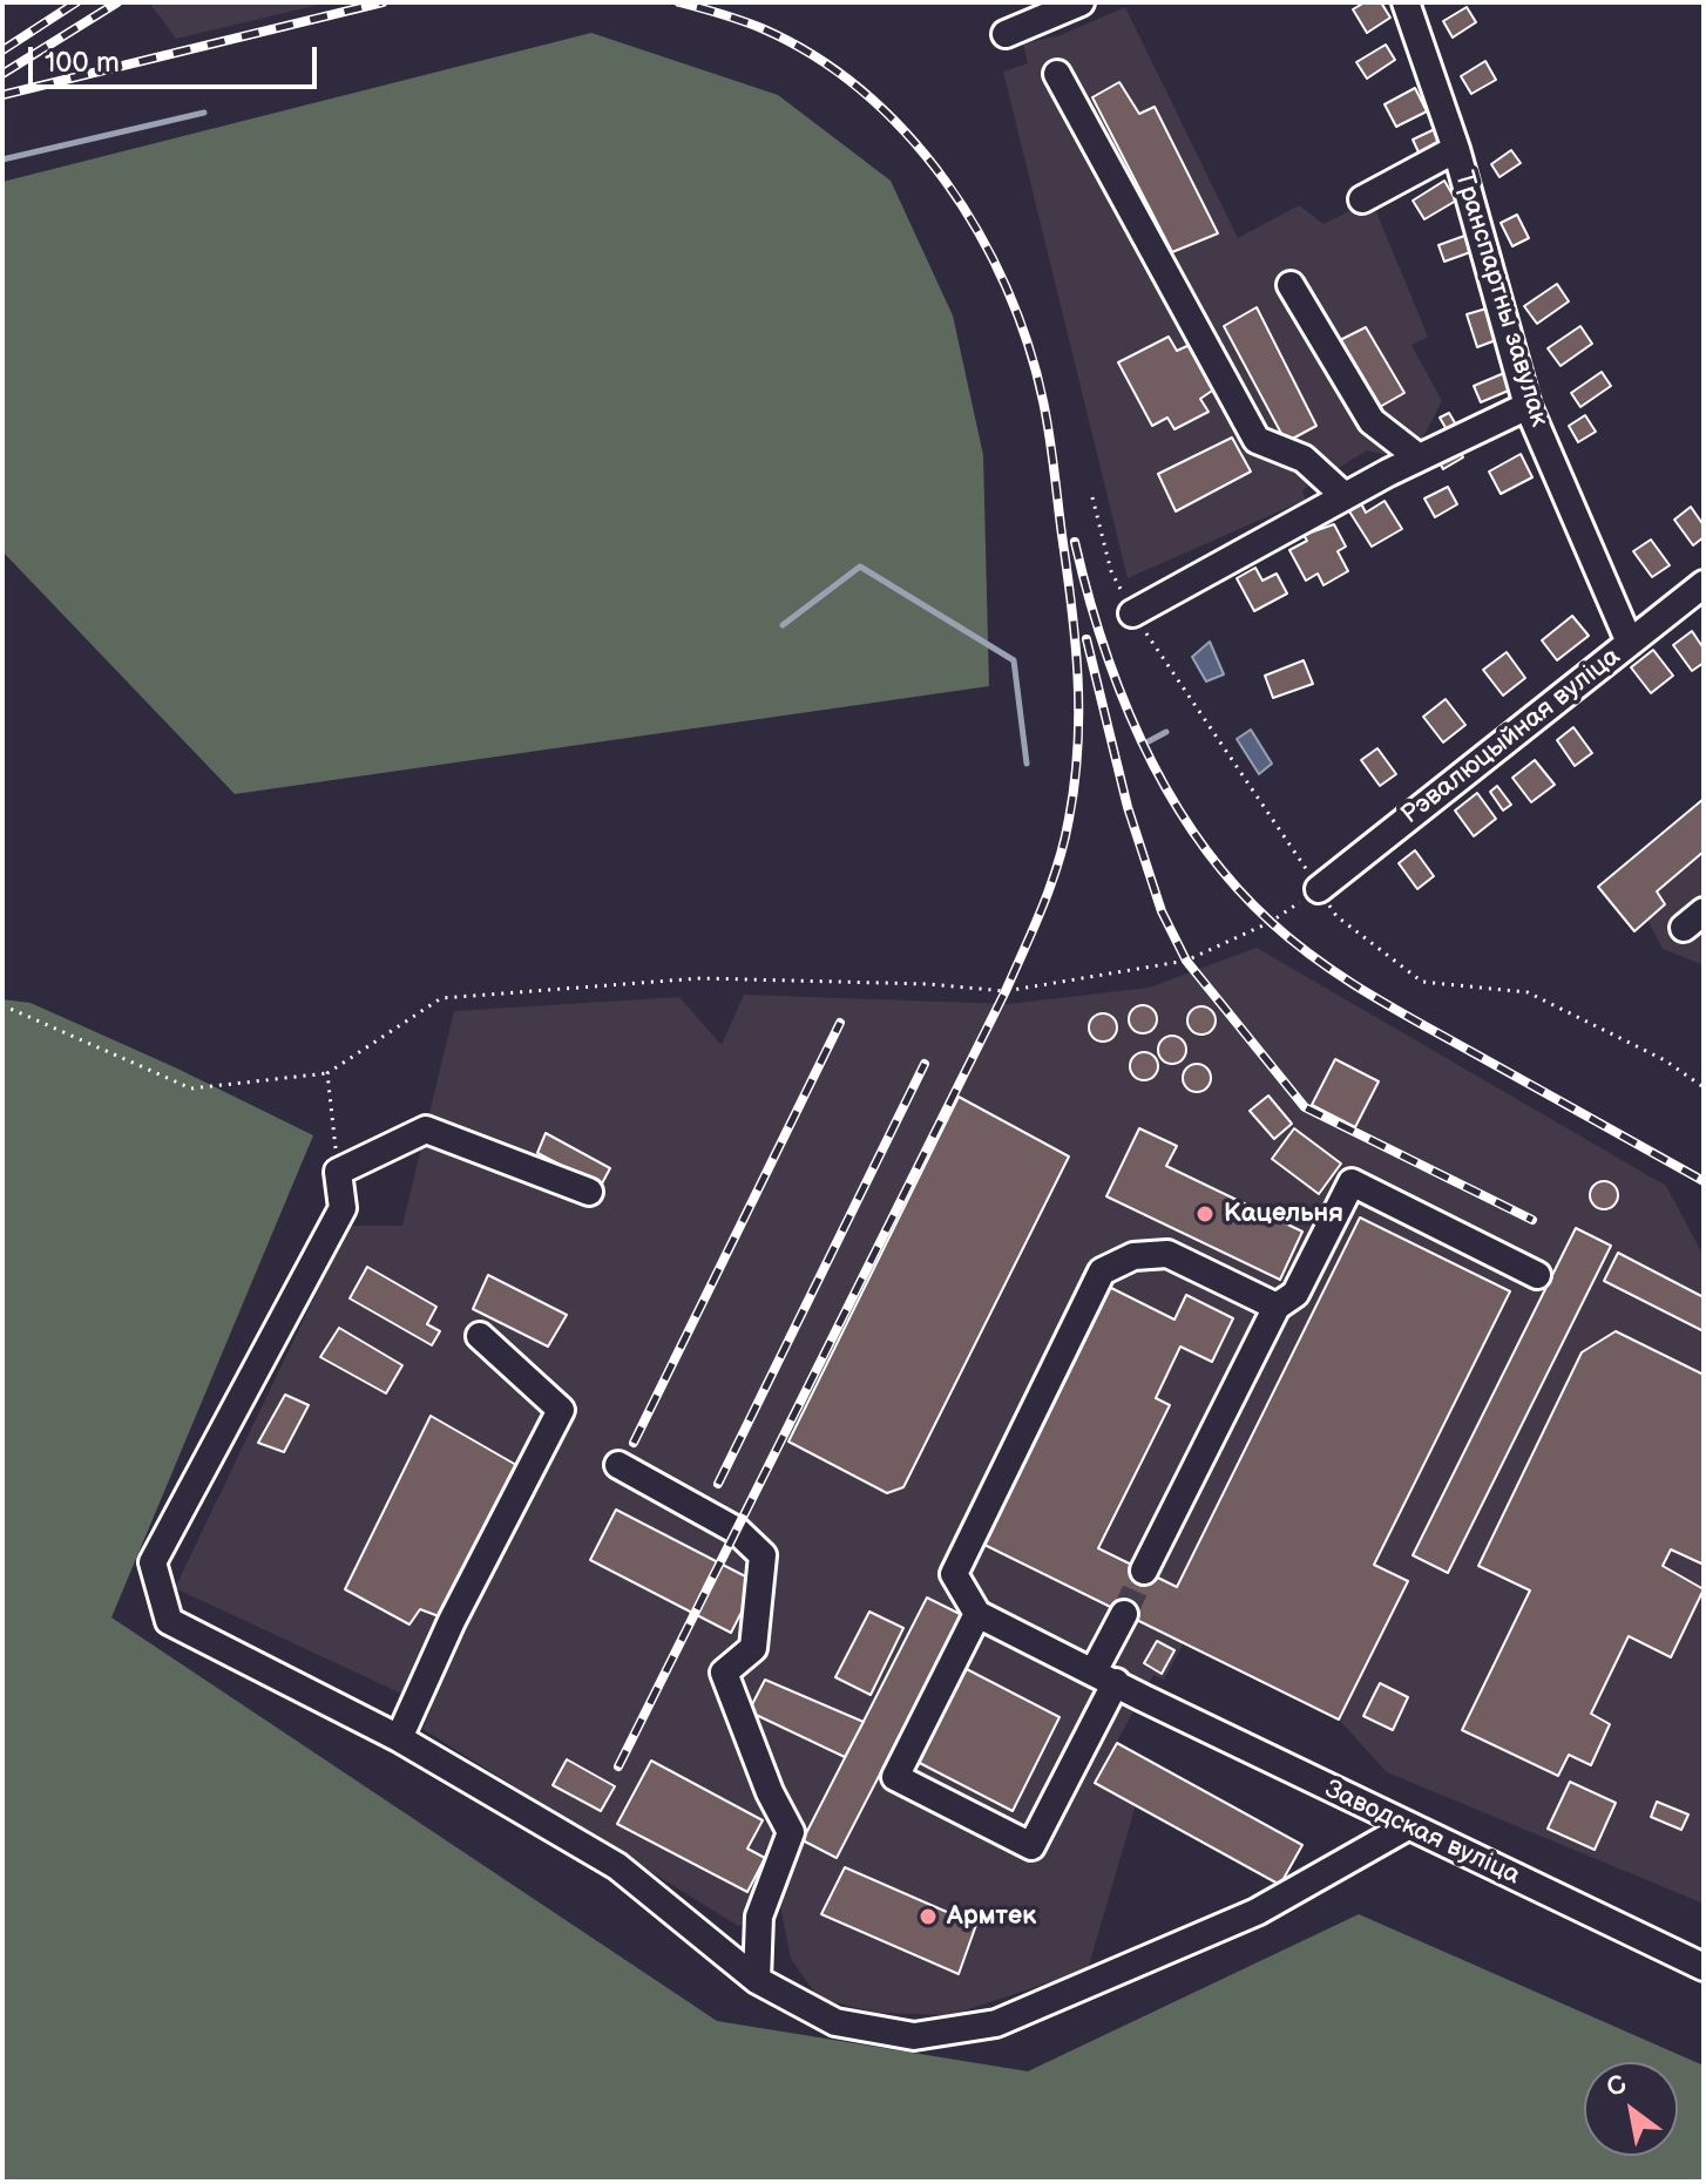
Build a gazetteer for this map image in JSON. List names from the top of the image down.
{
  "streets": {
    "street": ["Транспартны завулак", "Рэвалюцыйная вуліца", "Заводская вуліца"]
  },
  "crossings": [
    ["Транспартны завулак", "Рэвалюцыйная вуліца"]
  ],
  "places": ["Кацельня", "Армтек"],
  "scale_bar": "100 m",
  "north": "top left"
}
